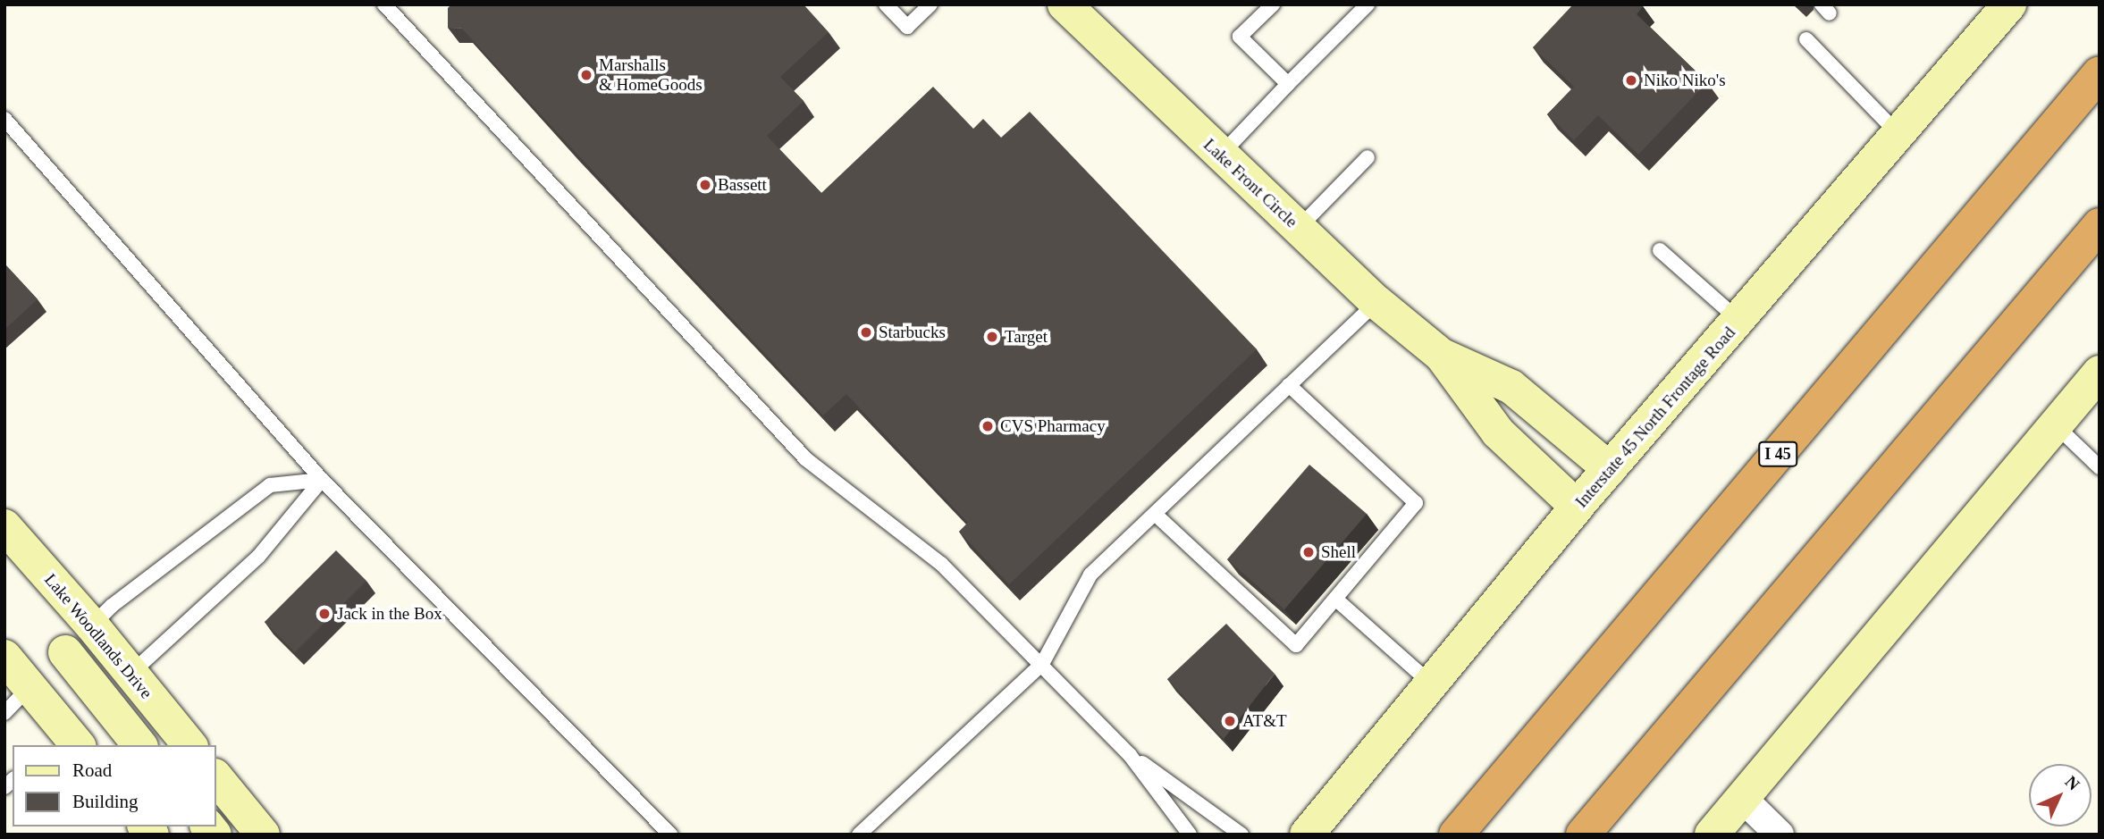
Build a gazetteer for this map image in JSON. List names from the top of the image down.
{
  "streets": {
    "highway": ["I 45"],
    "main road": ["Lake Front Circle", "Interstate 45 North Frontage Road", "Lake Woodlands Drive"]
  },
  "crossings": [
    ["Lake Front Circle", "Interstate 45 North Frontage Road"]
  ],
  "places": [
    "Marshalls & HomeGoods",
    "Niko Niko's",
    "Bassett",
    "Starbucks",
    "Target",
    "CVS Pharmacy",
    "Shell",
    "Jack in the Box",
    "AT&T"
  ],
  "legend": ["Road", "Building"],
  "north": "top right"
}
